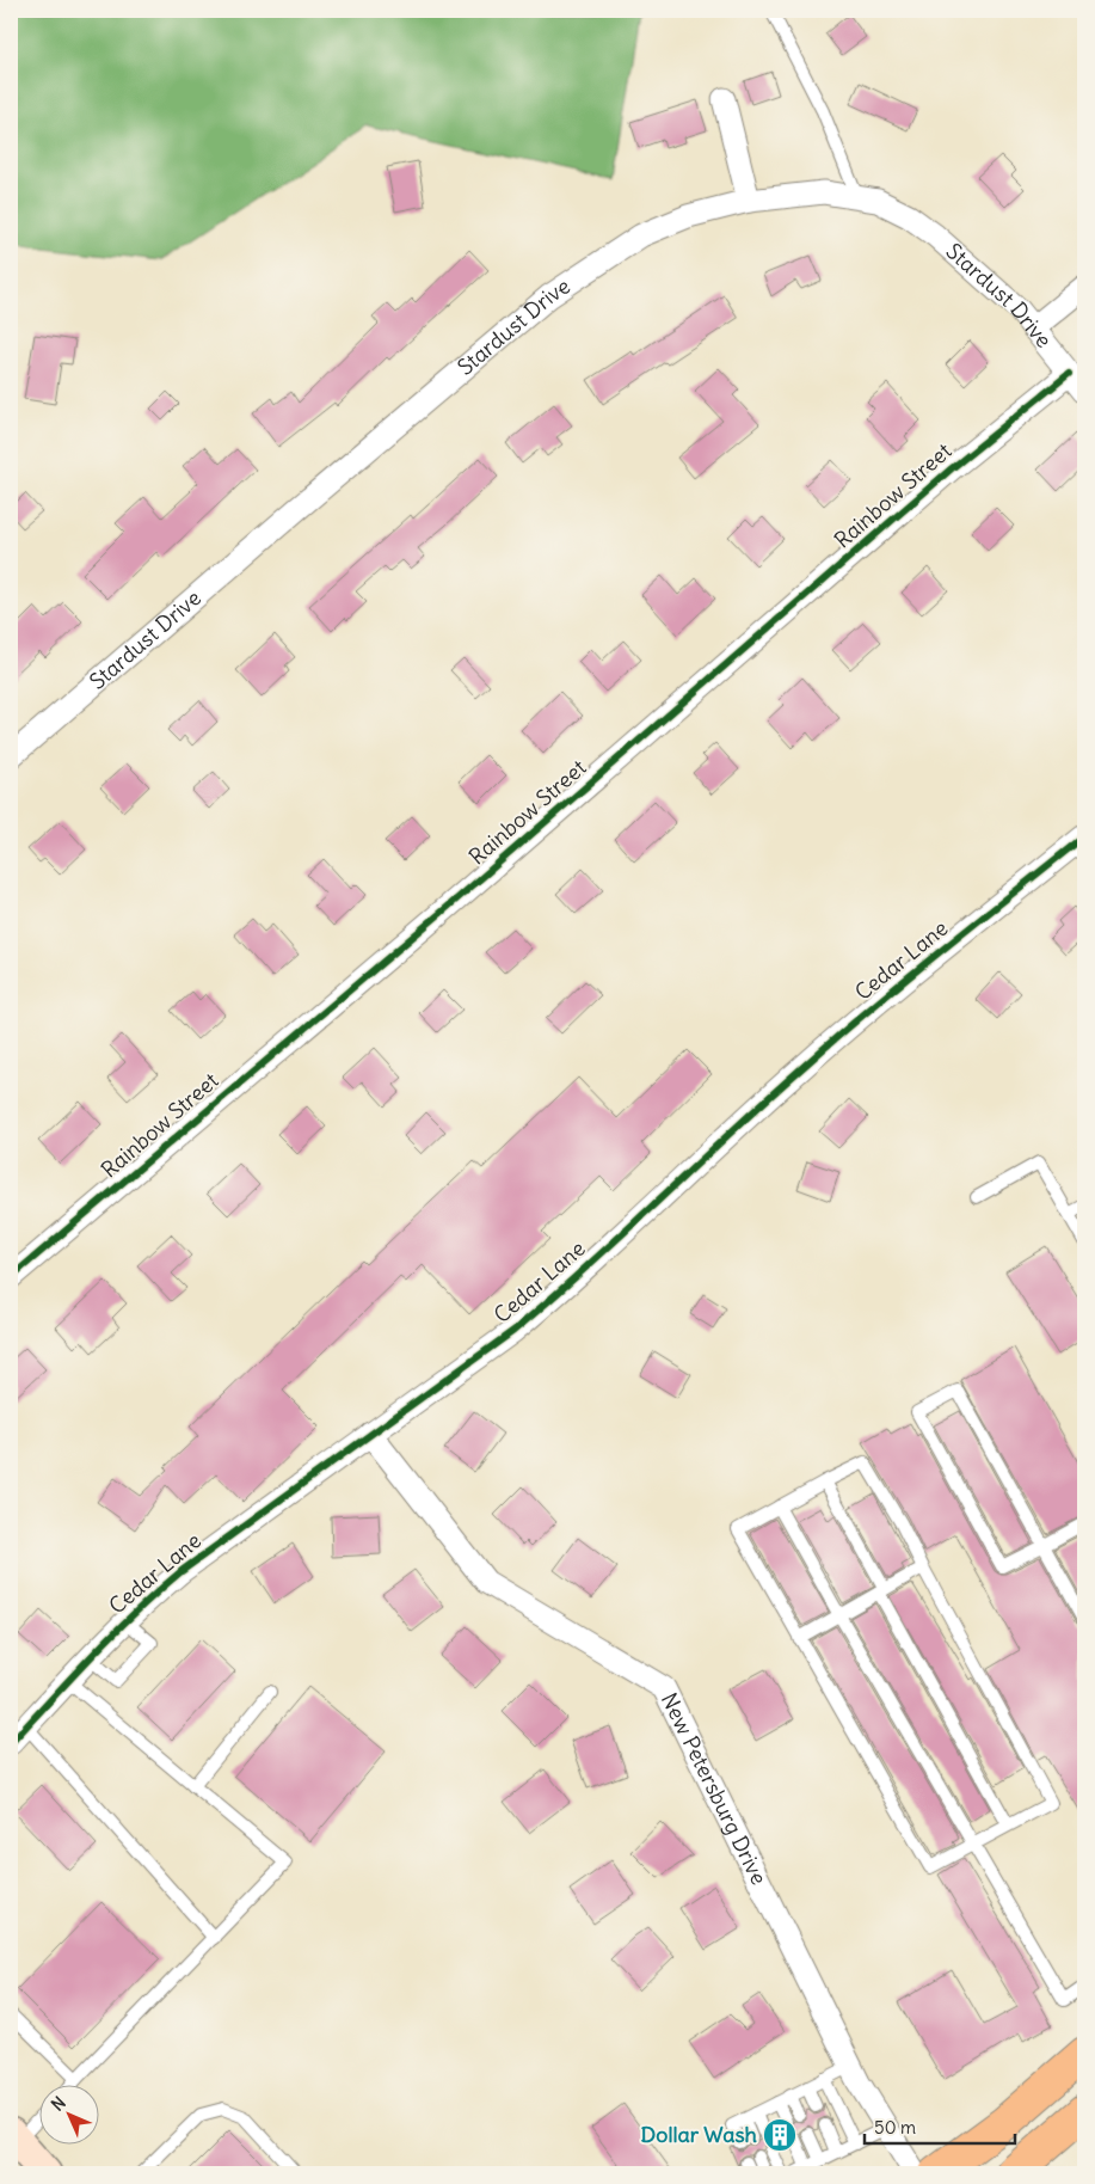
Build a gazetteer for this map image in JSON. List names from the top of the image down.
{
  "streets": {
    "street": [
      "Stardust Drive",
      "Rainbow Street",
      "Cedar Lane",
      "New Petersburg Drive"
    ]
  },
  "crossings": [
    ["Stardust Drive", "Rainbow Street"],
    ["Cedar Lane", "New Petersburg Drive"]
  ],
  "places": {
    "building": ["Dollar Wash"]
  },
  "scale_bar": "50 m",
  "north": "top left"
}
